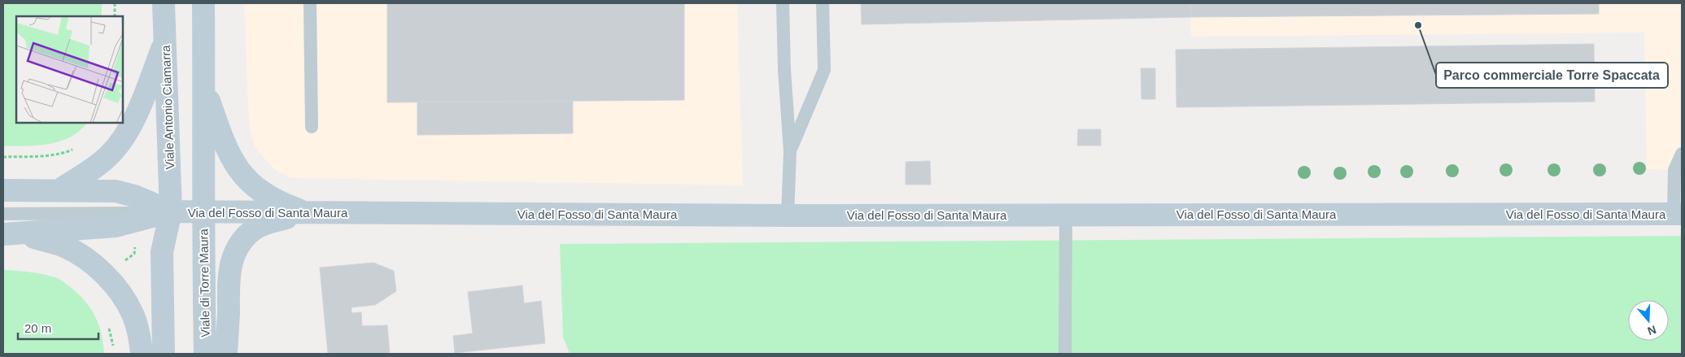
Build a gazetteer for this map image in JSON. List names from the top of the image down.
{
  "streets": {
    "street": ["Viale Antonio Ciamarra", "Via del Fosso di Santa Maura", "Viale di Torre Maura"]
  },
  "crossings": [
    ["Viale Antonio Ciamarra", "Via del Fosso di Santa Maura"],
    ["Via del Fosso di Santa Maura", "Viale di Torre Maura"]
  ],
  "places": ["Parco commerciale Torre Spaccata"],
  "scale_bar": "20 m",
  "north": "bottom"
}
